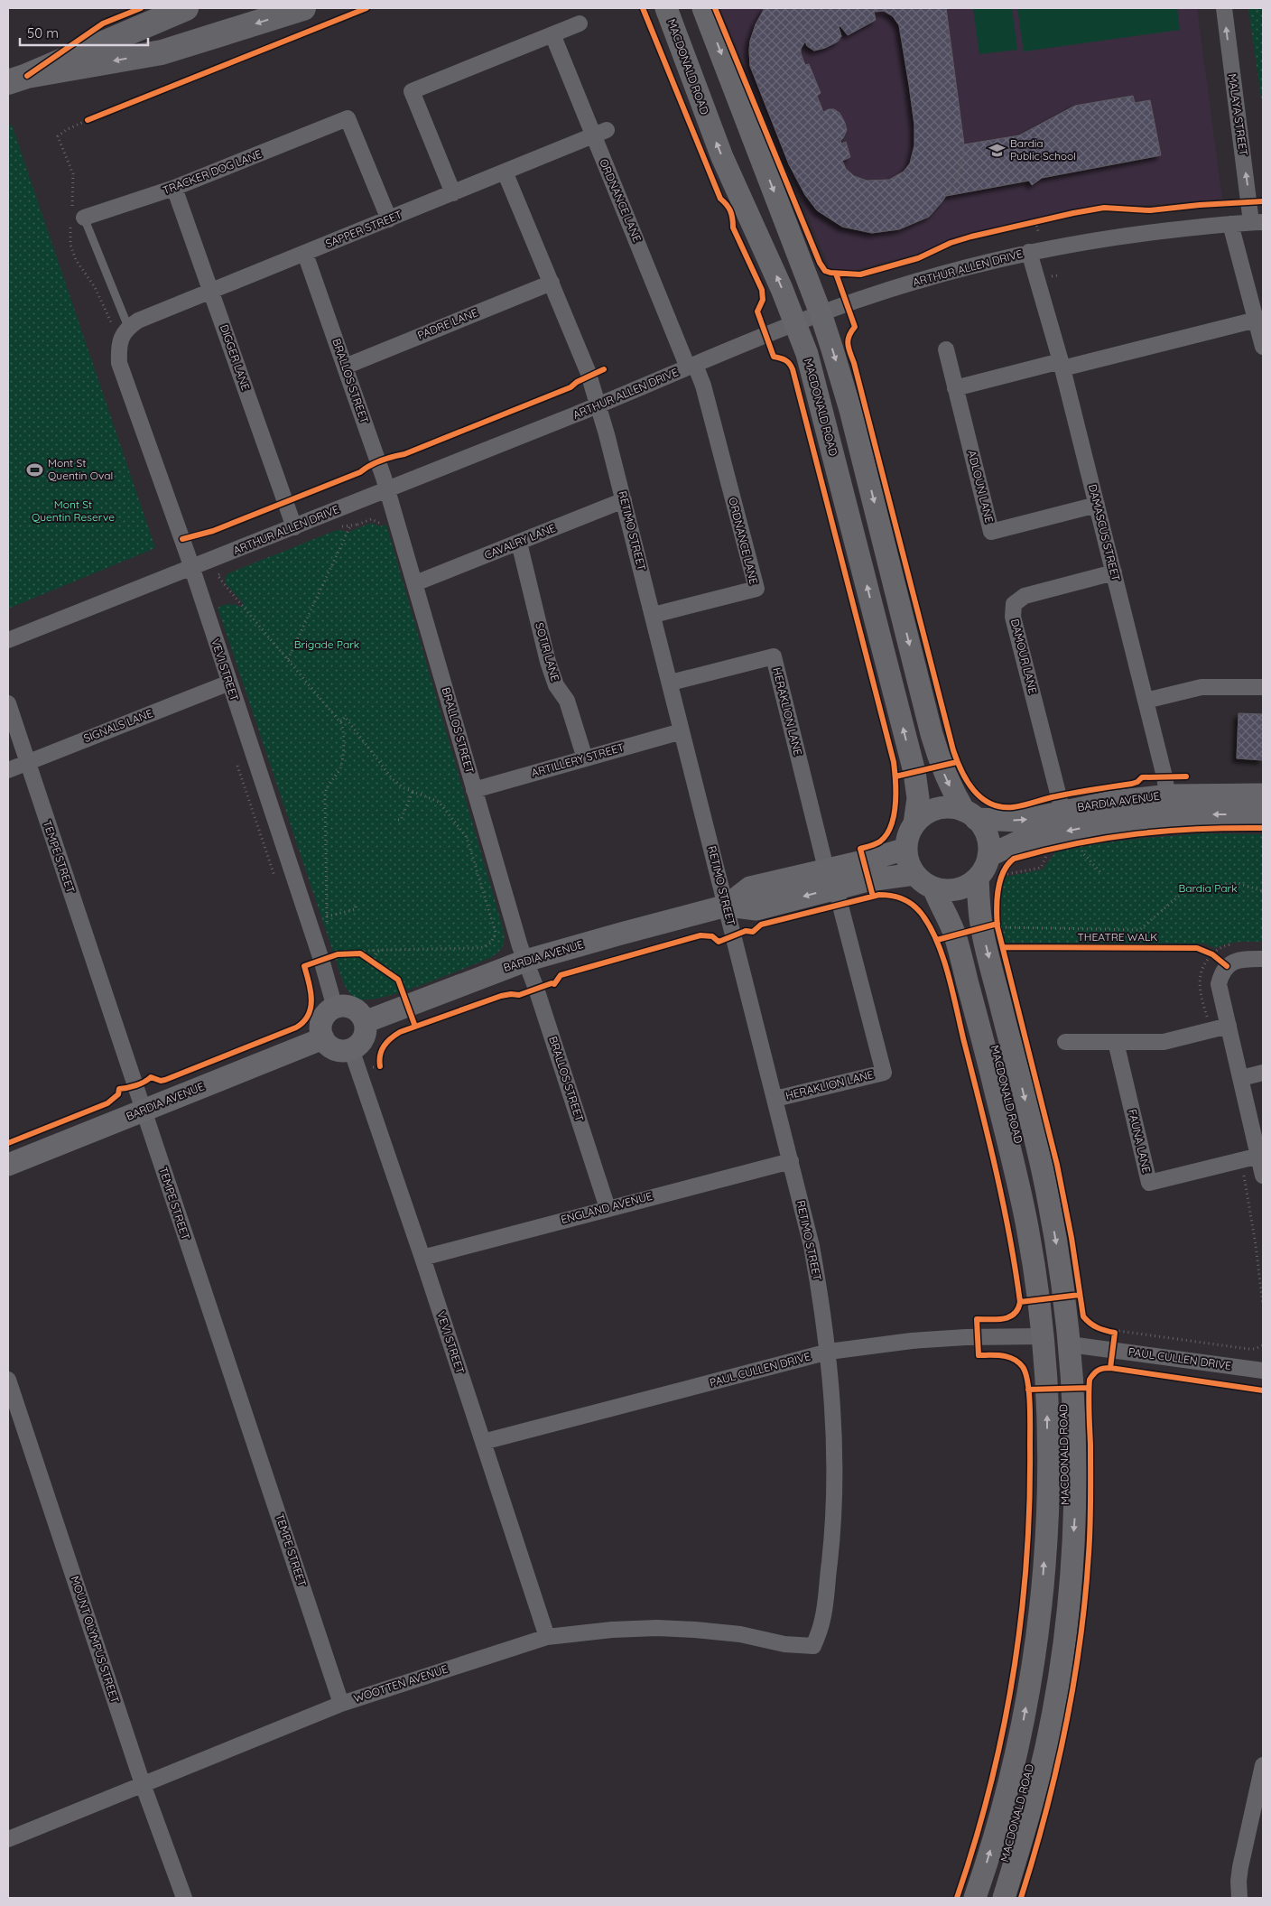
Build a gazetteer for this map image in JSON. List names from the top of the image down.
{
  "streets": {
    "street": [
      "MACDONALD ROAD",
      "MALAYA STREET",
      "TRACKER DOG LANE",
      "ORDNANCE LANE",
      "SAPPER STREET",
      "ARTHUR ALLEN DRIVE",
      "PADRE LANE",
      "DIGGER LANE",
      "BRALLOS STREET",
      "ADLOUN LANE",
      "RETIMO STREET",
      "DAMASCUS STREET",
      "CAVALRY LANE",
      "SOTIR LANE",
      "DAMOUR LANE",
      "VEVI STREET",
      "HERAKLION LANE",
      "SIGNALS LANE",
      "ARTILLERY STREET",
      "BARDIA AVENUE",
      "TEMPE STREET",
      "FAUNA LANE",
      "ENGLAND AVENUE",
      "PAUL CULLEN DRIVE",
      "MOUNT OLYMPUS STREET",
      "WOOTTEN AVENUE"
    ],
    "cycle path": ["THEATRE WALK"]
  },
  "crossings": [
    ["MACDONALD ROAD", "ARTHUR ALLEN DRIVE"],
    ["MACDONALD ROAD", "BARDIA AVENUE"],
    ["MACDONALD ROAD", "PAUL CULLEN DRIVE"],
    ["MALAYA STREET", "ARTHUR ALLEN DRIVE"],
    ["TRACKER DOG LANE", "SAPPER STREET"],
    ["TRACKER DOG LANE", "DIGGER LANE"],
    ["TRACKER DOG LANE", "VEVI STREET"],
    ["ORDNANCE LANE", "SAPPER STREET"],
    ["ORDNANCE LANE", "ARTHUR ALLEN DRIVE"],
    ["ORDNANCE LANE", "RETIMO STREET"],
    ["SAPPER STREET", "DIGGER LANE"],
    ["SAPPER STREET", "BRALLOS STREET"],
    ["SAPPER STREET", "RETIMO STREET"],
    ["SAPPER STREET", "VEVI STREET"],
    ["ARTHUR ALLEN DRIVE", "DIGGER LANE"],
    ["ARTHUR ALLEN DRIVE", "BRALLOS STREET"],
    ["ARTHUR ALLEN DRIVE", "RETIMO STREET"],
    ["ARTHUR ALLEN DRIVE", "DAMASCUS STREET"],
    ["ARTHUR ALLEN DRIVE", "VEVI STREET"],
    ["PADRE LANE", "BRALLOS STREET"],
    ["PADRE LANE", "RETIMO STREET"],
    ["BRALLOS STREET", "CAVALRY LANE"],
    ["BRALLOS STREET", "ARTILLERY STREET"],
    ["BRALLOS STREET", "BARDIA AVENUE"],
    ["BRALLOS STREET", "ENGLAND AVENUE"],
    ["ADLOUN LANE", "DAMASCUS STREET"],
    ["RETIMO STREET", "CAVALRY LANE"],
    ["RETIMO STREET", "HERAKLION LANE"],
    ["RETIMO STREET", "ARTILLERY STREET"],
    ["RETIMO STREET", "BARDIA AVENUE"],
    ["RETIMO STREET", "ENGLAND AVENUE"],
    ["RETIMO STREET", "PAUL CULLEN DRIVE"],
    ["RETIMO STREET", "WOOTTEN AVENUE"],
    ["DAMASCUS STREET", "DAMOUR LANE"],
    ["DAMASCUS STREET", "BARDIA AVENUE"],
    ["CAVALRY LANE", "SOTIR LANE"],
    ["SOTIR LANE", "ARTILLERY STREET"],
    ["DAMOUR LANE", "BARDIA AVENUE"],
    ["VEVI STREET", "SIGNALS LANE"],
    ["VEVI STREET", "BARDIA AVENUE"],
    ["VEVI STREET", "ENGLAND AVENUE"],
    ["VEVI STREET", "PAUL CULLEN DRIVE"],
    ["VEVI STREET", "WOOTTEN AVENUE"],
    ["HERAKLION LANE", "BARDIA AVENUE"],
    ["SIGNALS LANE", "TEMPE STREET"],
    ["BARDIA AVENUE", "TEMPE STREET"],
    ["TEMPE STREET", "WOOTTEN AVENUE"],
    ["MOUNT OLYMPUS STREET", "WOOTTEN AVENUE"]
  ],
  "one_way": ["MALAYA STREET"],
  "parks": ["Mont St Quentin Reserve", "Brigade Park", "Bardia Park"],
  "places": {
    "school or university": ["Bardia Public School"],
    "sports": ["Mont St Quentin Oval"]
  },
  "scale_bar": "50 m"
}
